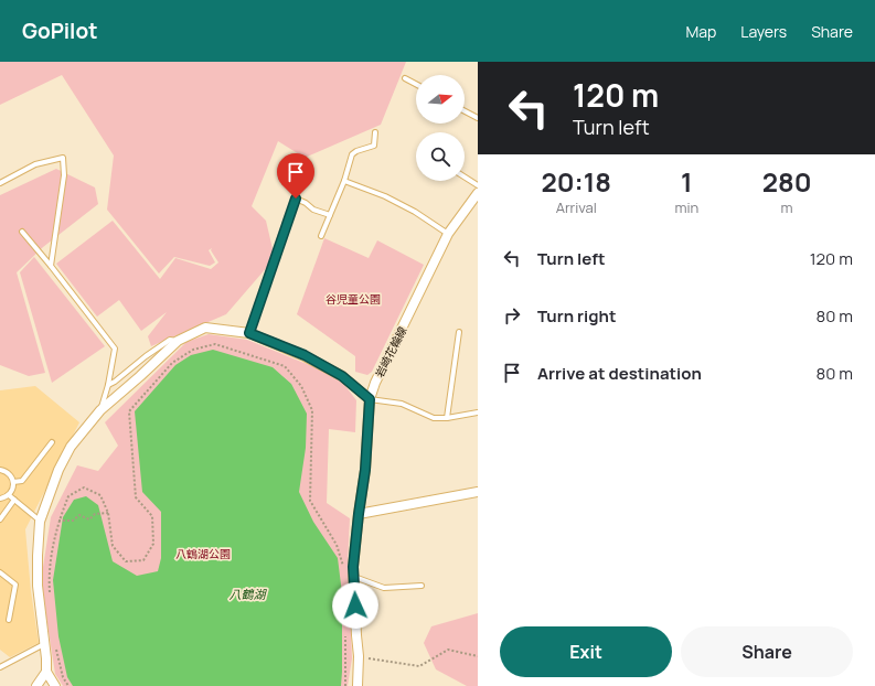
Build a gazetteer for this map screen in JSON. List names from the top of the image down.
{
  "streets": {
    "street": ["岩崎花輪線"]
  },
  "water": ["八鶴湖"],
  "parks": ["谷児童公園", "八鶴湖公園"],
  "north": "right",
  "page": {
    "header": "GoPilot",
    "nav": ["Map", "Layers", "Share"],
    "turn": ["120 m", "Turn left"],
    "eta": [
      "20:18",
      "Arrival",
      "1",
      "min",
      "280",
      "m"
    ],
    "list": [
      {
        "name": "Turn left",
        "value": "120 m"
      },
      {
        "name": "Turn right",
        "value": "80 m"
      },
      {
        "name": "Arrive at destination",
        "value": "80 m"
      }
    ],
    "buttons": ["Exit", "Share"]
  }
}
